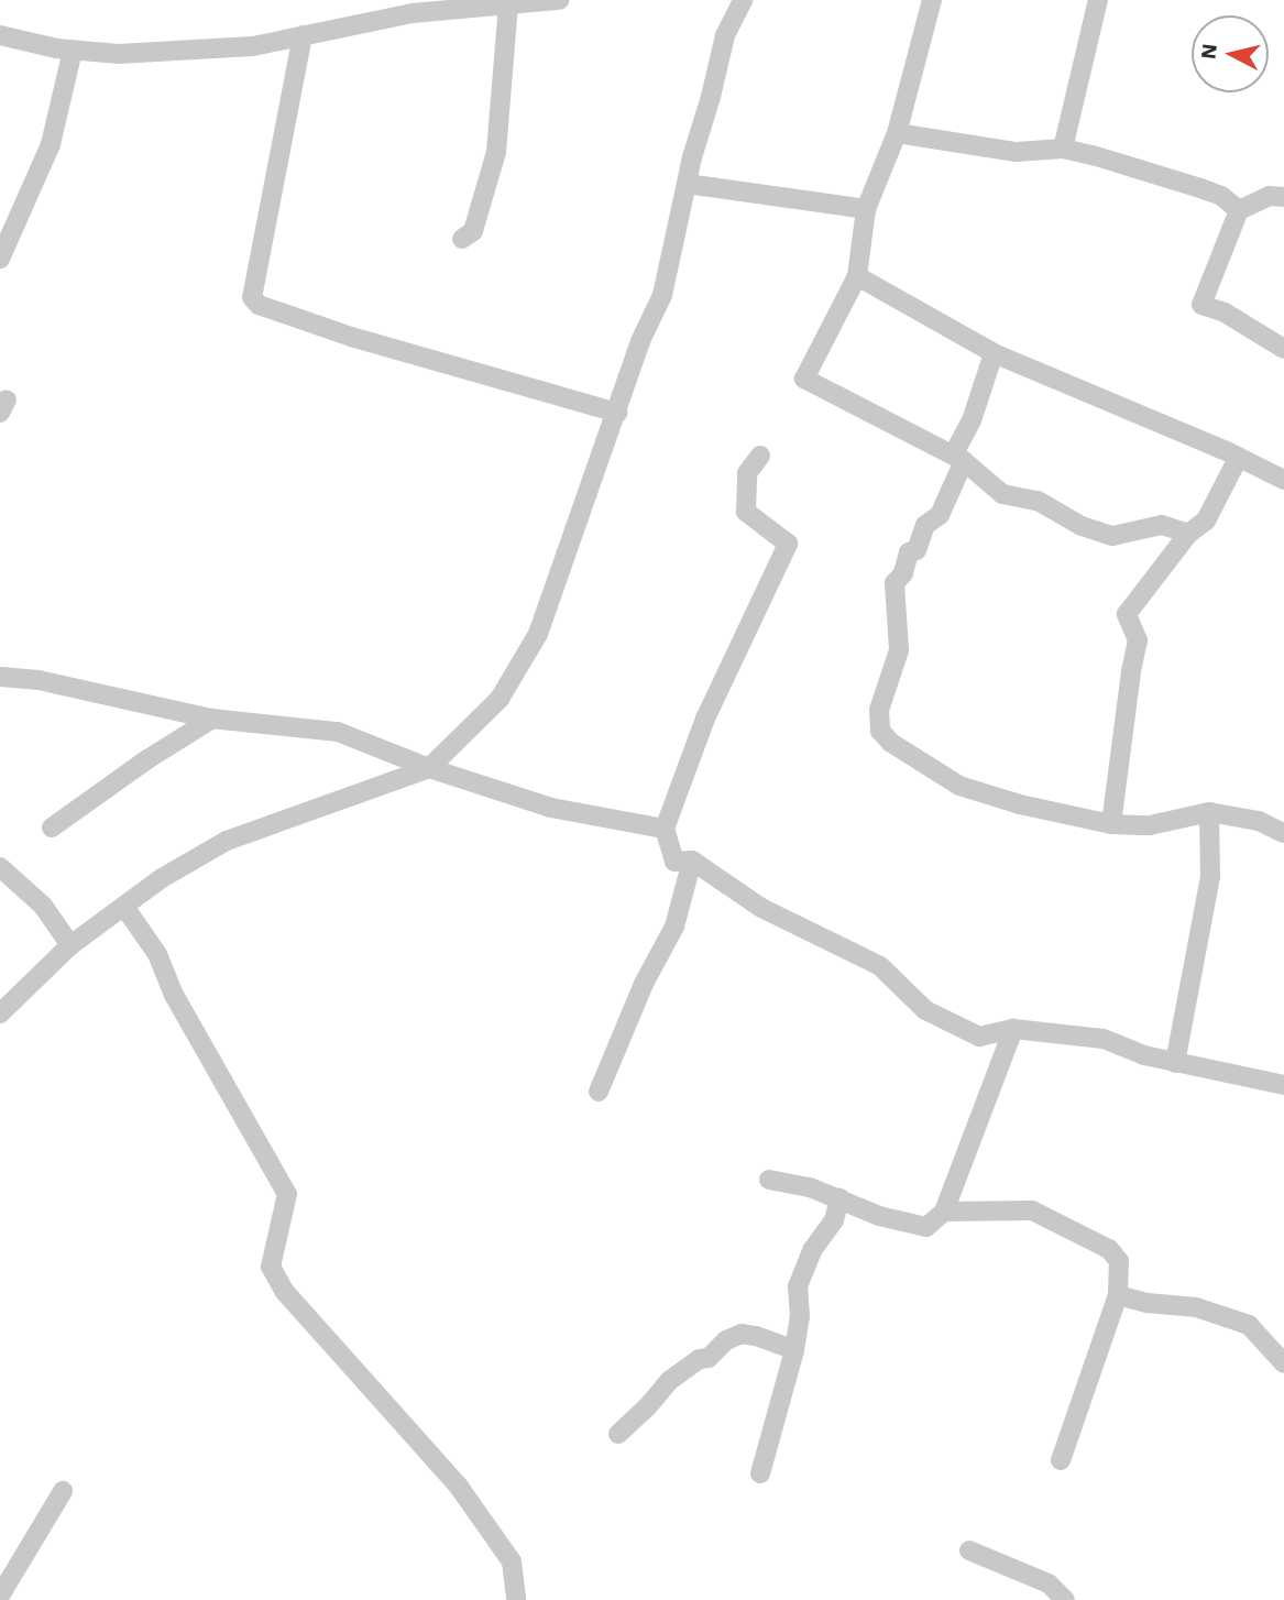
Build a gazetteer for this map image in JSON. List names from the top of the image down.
{
  "north": "left"
}
